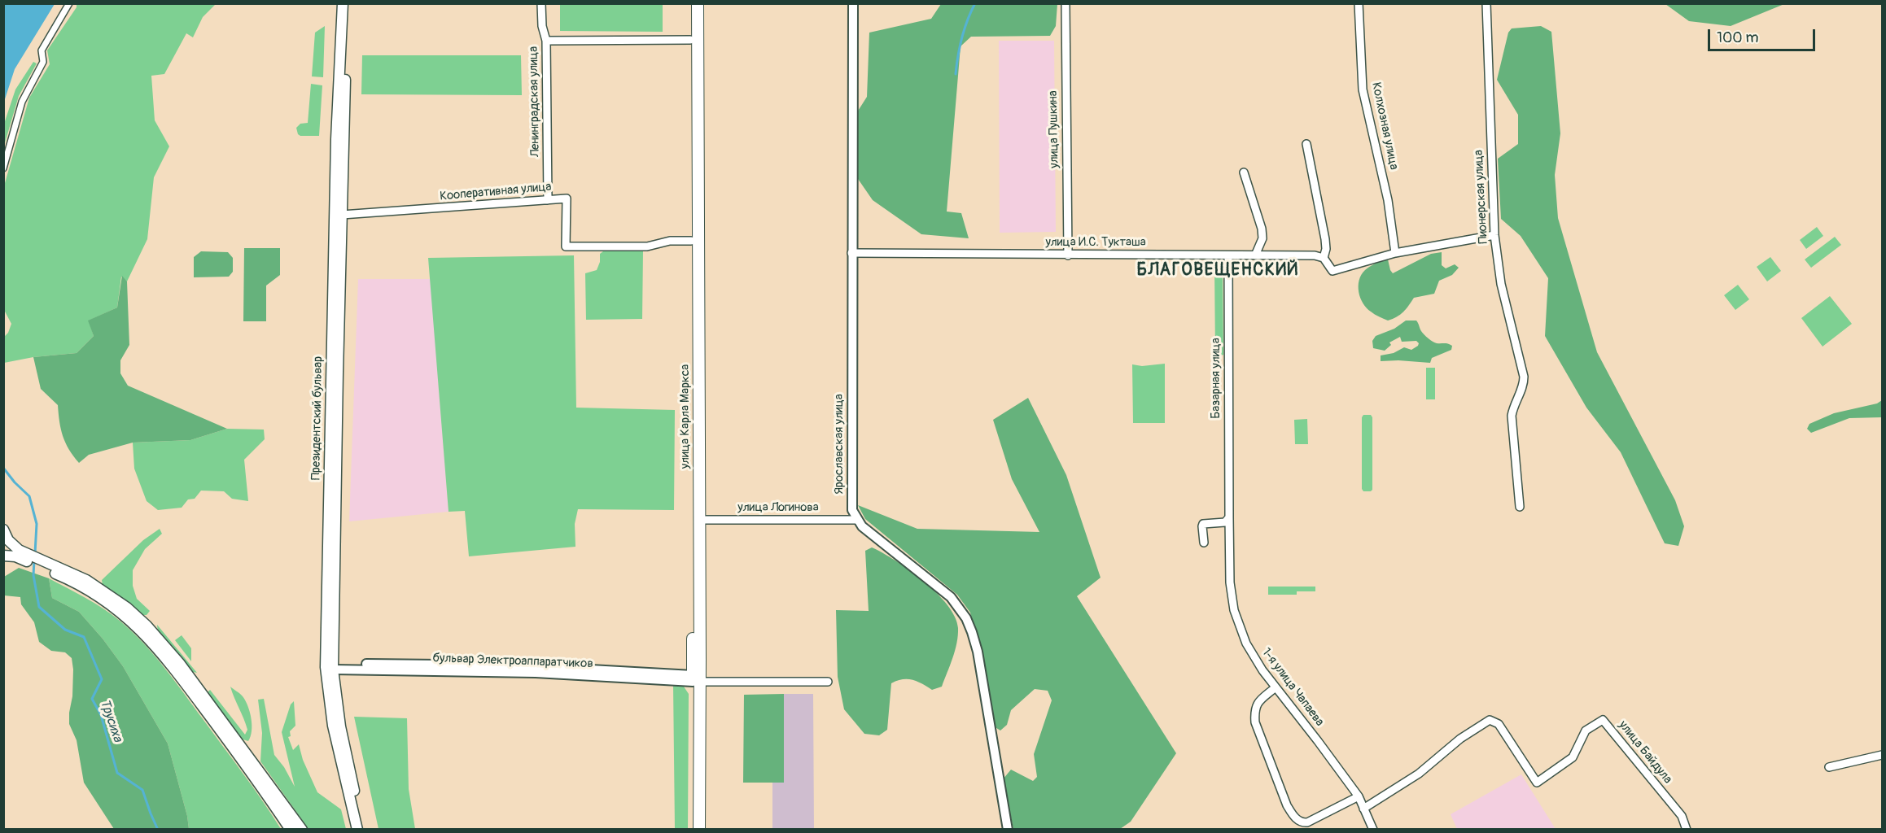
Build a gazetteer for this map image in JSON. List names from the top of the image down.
{
  "streets": {
    "main road": ["улица Карла Маркса", "Президентский бульвар"],
    "street": [
      "Ленинградская улица",
      "Колхозная улица",
      "улица Пушкина",
      "Кооперативная улица",
      "Пионерская улица",
      "улица И.С. Тукташа",
      "Базарная улица",
      "Ярославская улица",
      "улица Логинова",
      "бульвар Электроаппаратчиков",
      "1-я улица Чапаева",
      "улица Байдула"
    ]
  },
  "crossings": [
    ["Ленинградская улица", "Кооперативная улица"],
    ["улица Пушкина", "улица И.С. Тукташа"],
    ["Кооперативная улица", "улица Карла Маркса"],
    ["Кооперативная улица", "Президентский бульвар"],
    ["улица И.С. Тукташа", "Базарная улица"],
    ["улица И.С. Тукташа", "Ярославская улица"],
    ["Базарная улица", "1-я улица Чапаева"],
    ["улица Карла Маркса", "улица Логинова"],
    ["улица Карла Маркса", "бульвар Электроаппаратчиков"],
    ["Президентский бульвар", "бульвар Электроаппаратчиков"],
    ["Ярославская улица", "улица Логинова"],
    ["1-я улица Чапаева", "улица Байдула"]
  ],
  "districts": ["БЛАГОВЕЩЕНСКИЙ"],
  "water": ["Трусиха"],
  "scale_bar": "100 m"
}
